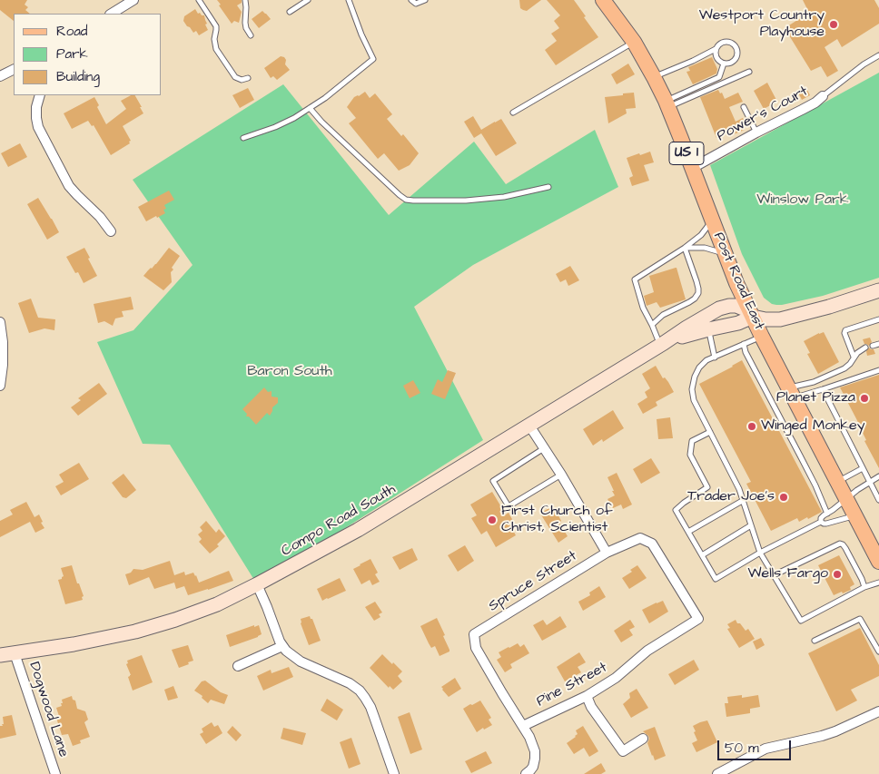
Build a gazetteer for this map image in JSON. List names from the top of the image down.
{
  "streets": {
    "main road": ["US 1", "Post Road East", "Compo Road South"],
    "street": [
      "Power's Court",
      "Spruce Street",
      "Pine Street",
      "Dogwood Lane"
    ]
  },
  "crossings": [
    ["Power's Court", "Post Road East"],
    ["Post Road East", "Compo Road South"],
    ["Compo Road South", "Dogwood Lane"],
    ["Spruce Street", "Pine Street"]
  ],
  "parks": ["Winslow Park", "Baron South"],
  "places": [
    "Westport Country Playhouse",
    "Planet Pizza",
    "Winged Monkey",
    "Trader Joe's",
    "First Church of Christ, Scientist",
    "Wells Fargo"
  ],
  "legend": ["Road", "Park", "Building"],
  "scale_bar": "50 m"
}
